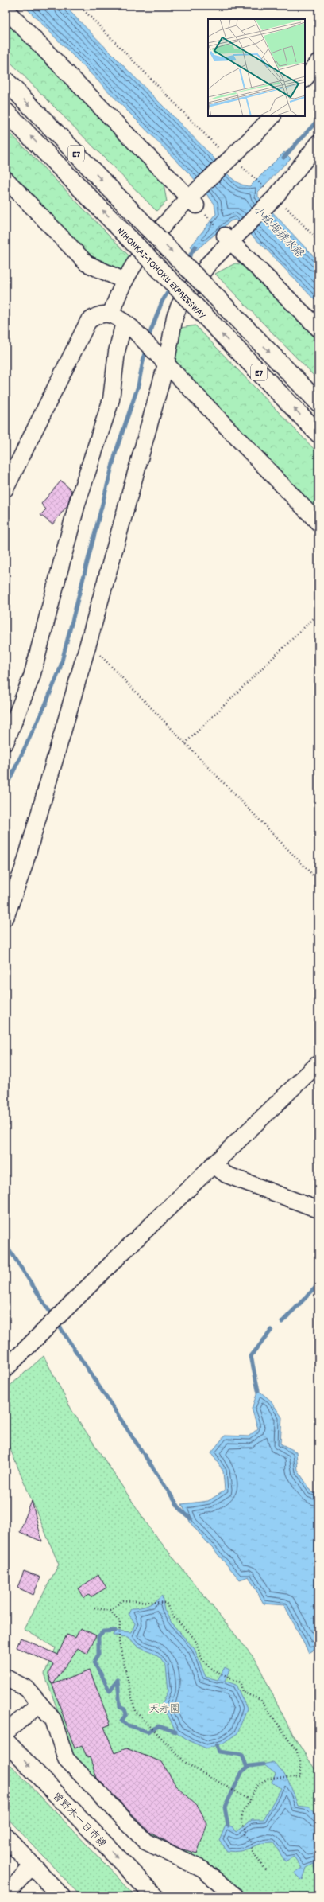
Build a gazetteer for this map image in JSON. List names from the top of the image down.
{
  "streets": {
    "main road": ["E7", "NIHONKAI-TOHOKU EXPRESSWAY", "曽野木一日市線"]
  },
  "water": ["小松堀排水路"],
  "parks": ["天寿園"]
}
